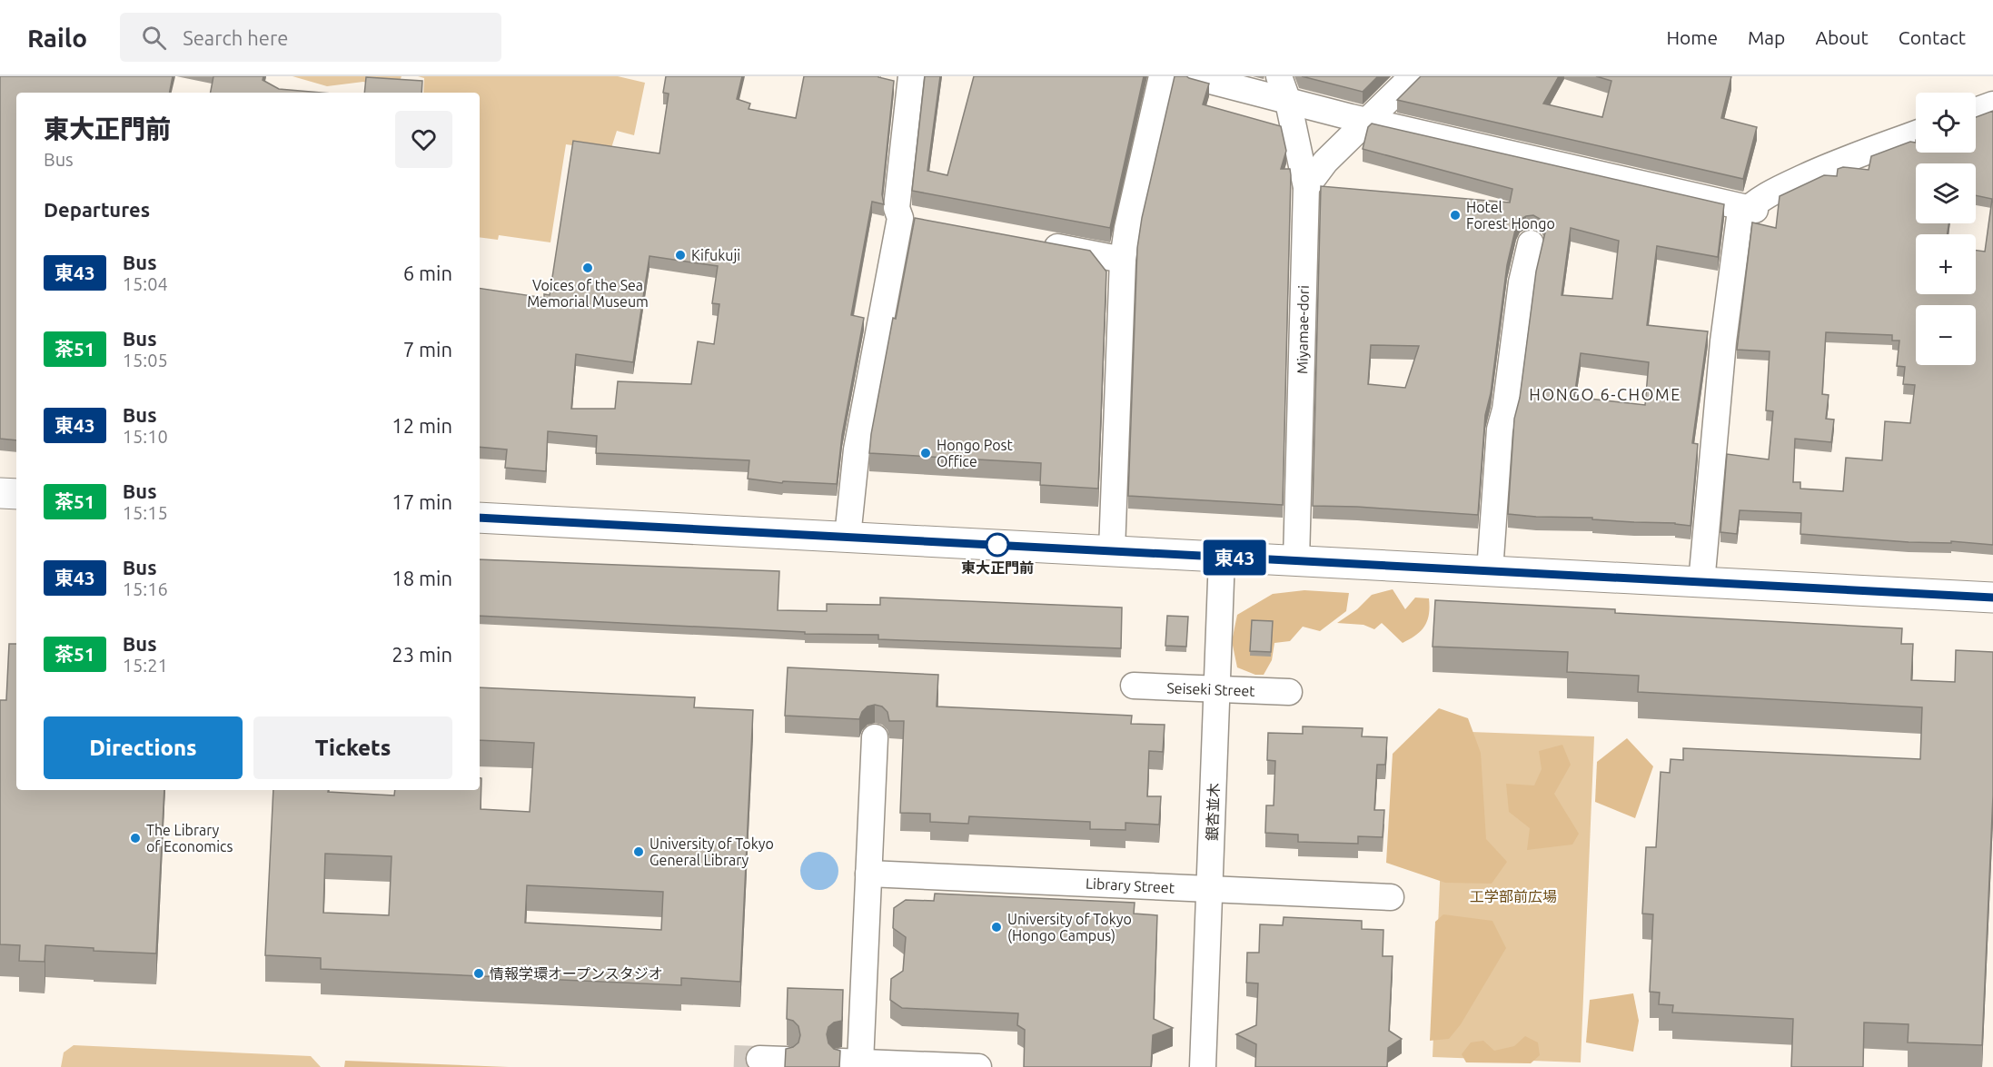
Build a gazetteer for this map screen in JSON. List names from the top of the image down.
{
  "streets": {
    "street": [
      "Miyamae-dori",
      "Seiseki Street",
      "銀杏並木",
      "Library Street"
    ]
  },
  "crossings": [
    ["Seiseki Street", "銀杏並木"],
    ["銀杏並木", "Library Street"]
  ],
  "districts": ["HONGO 6-CHOME"],
  "parks": ["工学部前広場"],
  "places": [
    "Hotel Forest Hongo",
    "Kifukuji",
    "Voices of the Sea Memorial Museum",
    "Hongo Post Office",
    "東大正門前",
    "The Library of Economics",
    "University of Tokyo General Library",
    "University of Tokyo (Hongo Campus)",
    "情報学環オープンスタジオ"
  ],
  "lines": ["bus line 東43"],
  "page": {
    "header": "Railo",
    "search": "Search here",
    "nav": [
      "Home",
      "Map",
      "About",
      "Contact"
    ],
    "on_map": "東43",
    "map_buttons": ["+", "−"],
    "heading": [
      ["東大正門前", "Bus"],
      "Departures"
    ],
    "list": [
      {
        "mark": "東43",
        "name": "Bus",
        "note": "15:04",
        "value": "6 min"
      },
      {
        "mark": "茶51",
        "name": "Bus",
        "note": "15:05",
        "value": "7 min"
      },
      {
        "mark": "東43",
        "name": "Bus",
        "note": "15:10",
        "value": "12 min"
      },
      {
        "mark": "茶51",
        "name": "Bus",
        "note": "15:15",
        "value": "17 min"
      },
      {
        "mark": "東43",
        "name": "Bus",
        "note": "15:16",
        "value": "18 min"
      },
      {
        "mark": "茶51",
        "name": "Bus",
        "note": "15:21",
        "value": "23 min"
      }
    ],
    "buttons": ["Directions", "Tickets"]
  }
}
